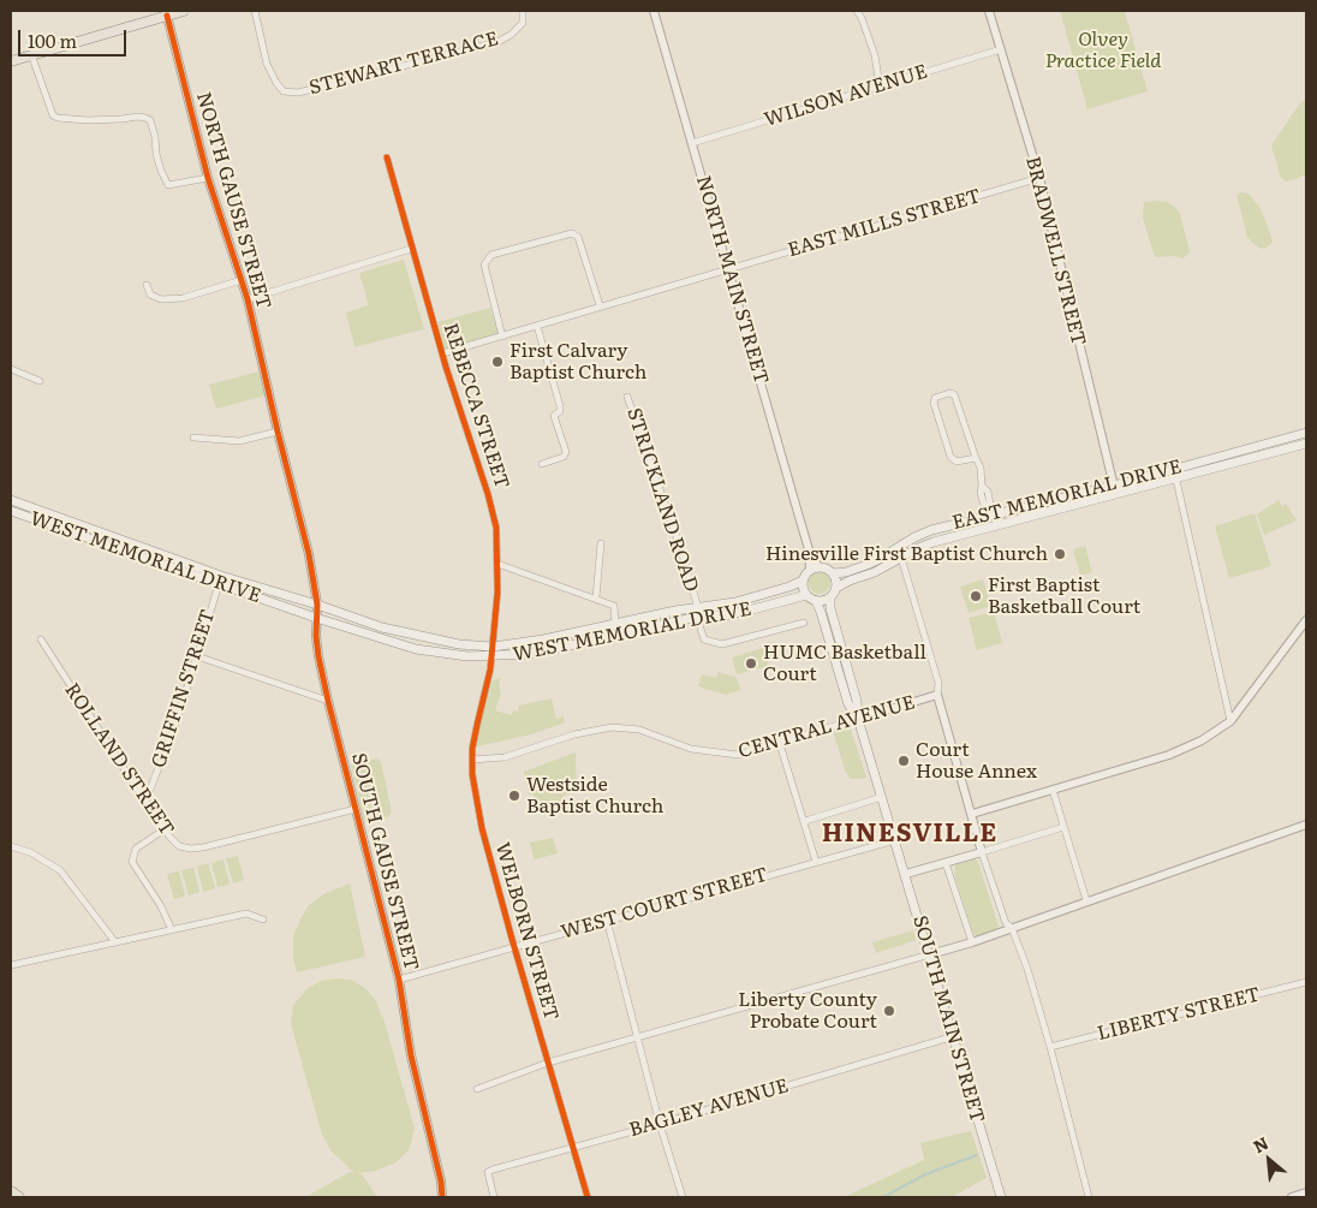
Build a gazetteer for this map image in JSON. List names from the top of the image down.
{
  "streets": {
    "main road": ["EAST MEMORIAL DRIVE", "WEST MEMORIAL DRIVE", "SOUTH MAIN STREET"],
    "street": [
      "STEWART TERRACE",
      "WILSON AVENUE",
      "NORTH GAUSE STREET",
      "EAST MILLS STREET",
      "BRADWELL STREET",
      "NORTH MAIN STREET",
      "REBECCA STREET",
      "STRICKLAND ROAD",
      "GRIFFIN STREET",
      "CENTRAL AVENUE",
      "ROLLAND STREET",
      "SOUTH GAUSE STREET",
      "WEST COURT STREET",
      "WELBORN STREET",
      "LIBERTY STREET",
      "BAGLEY AVENUE"
    ]
  },
  "crossings": [
    ["WILSON AVENUE", "BRADWELL STREET"],
    ["WILSON AVENUE", "NORTH MAIN STREET"],
    ["NORTH GAUSE STREET", "WEST MEMORIAL DRIVE"],
    ["NORTH GAUSE STREET", "SOUTH GAUSE STREET"],
    ["EAST MILLS STREET", "BRADWELL STREET"],
    ["EAST MILLS STREET", "NORTH MAIN STREET"],
    ["EAST MILLS STREET", "REBECCA STREET"],
    ["BRADWELL STREET", "EAST MEMORIAL DRIVE"],
    ["NORTH MAIN STREET", "EAST MEMORIAL DRIVE"],
    ["NORTH MAIN STREET", "WEST MEMORIAL DRIVE"],
    ["REBECCA STREET", "WEST MEMORIAL DRIVE"],
    ["REBECCA STREET", "WELBORN STREET"],
    ["EAST MEMORIAL DRIVE", "WEST MEMORIAL DRIVE"],
    ["STRICKLAND ROAD", "WEST MEMORIAL DRIVE"],
    ["WEST MEMORIAL DRIVE", "GRIFFIN STREET"],
    ["WEST MEMORIAL DRIVE", "SOUTH GAUSE STREET"],
    ["GRIFFIN STREET", "ROLLAND STREET"],
    ["CENTRAL AVENUE", "WELBORN STREET"],
    ["ROLLAND STREET", "SOUTH GAUSE STREET"],
    ["SOUTH GAUSE STREET", "WEST COURT STREET"],
    ["WEST COURT STREET", "WELBORN STREET"],
    ["WEST COURT STREET", "SOUTH MAIN STREET"],
    ["WELBORN STREET", "BAGLEY AVENUE"],
    ["SOUTH MAIN STREET", "BAGLEY AVENUE"]
  ],
  "districts": ["HINESVILLE"],
  "parks": ["Olvey Practice Field"],
  "places": [
    "First Calvary Baptist Church",
    "Hinesville First Baptist Church",
    "First Baptist Basketball Court",
    "HUMC Basketball Court",
    "Court House Annex",
    "Westside Baptist Church",
    "Liberty County Probate Court"
  ],
  "scale_bar": "100 m",
  "north": "top left"
}
